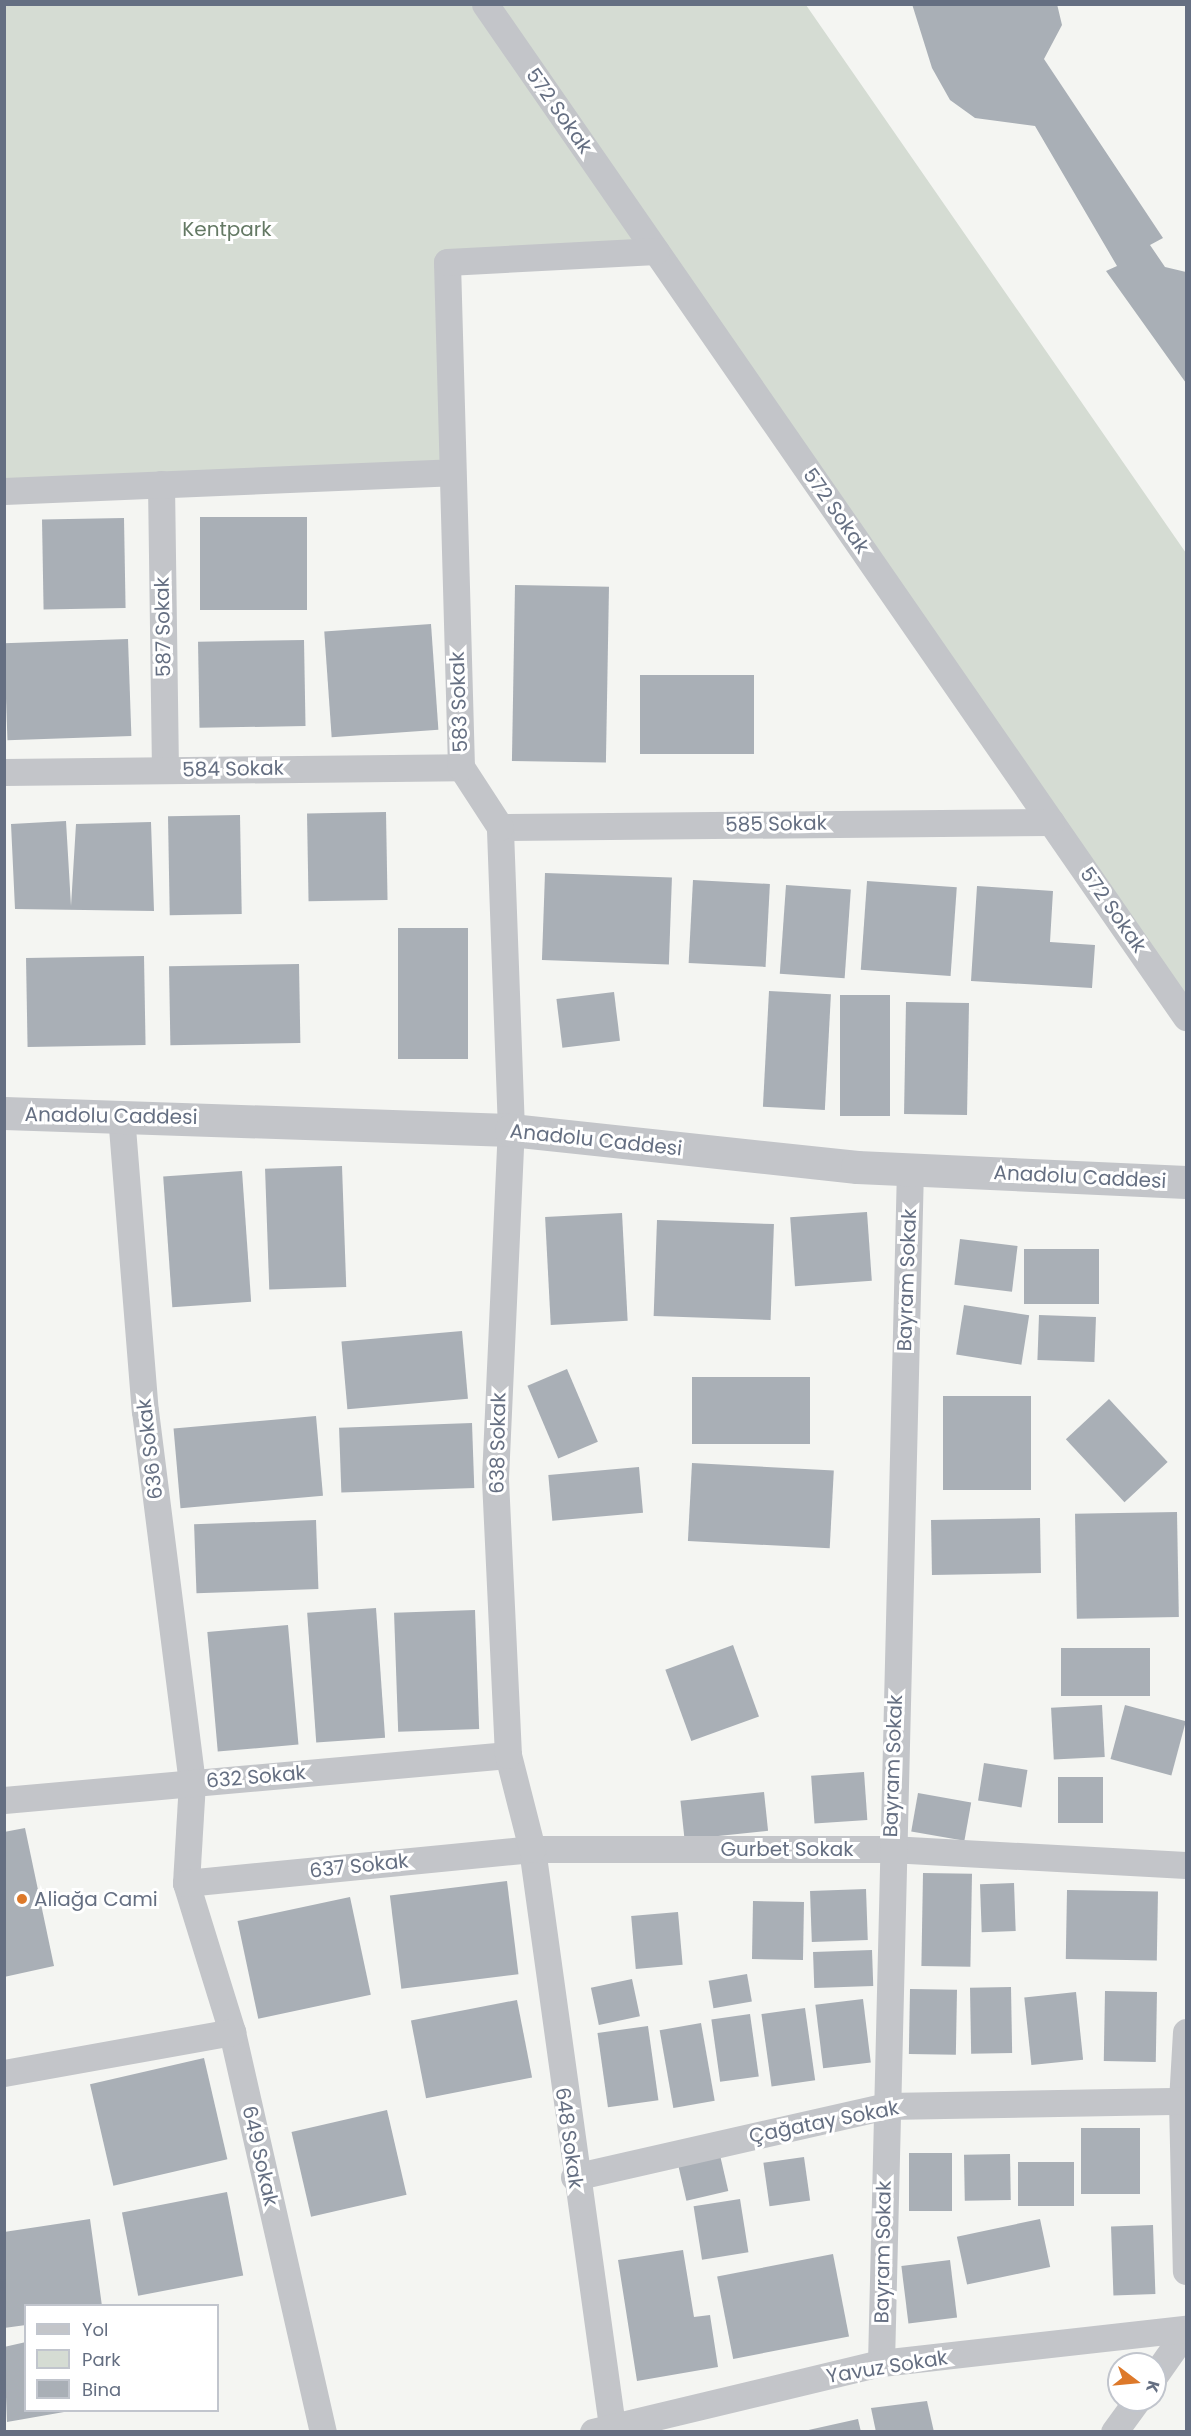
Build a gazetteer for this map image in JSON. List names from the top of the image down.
{
  "streets": {
    "street": [
      "572 Sokak",
      "587 Sokak",
      "583 Sokak",
      "584 Sokak",
      "585 Sokak",
      "Anadolu Caddesi",
      "Bayram Sokak",
      "638 Sokak",
      "636 Sokak",
      "632 Sokak",
      "Gurbet Sokak",
      "637 Sokak",
      "Çağatay Sokak",
      "648 Sokak",
      "649 Sokak",
      "Yavuz Sokak"
    ]
  },
  "crossings": [
    ["572 Sokak", "583 Sokak"],
    ["572 Sokak", "585 Sokak"],
    ["587 Sokak", "584 Sokak"],
    ["583 Sokak", "584 Sokak"],
    ["583 Sokak", "585 Sokak"],
    ["Anadolu Caddesi", "Bayram Sokak"],
    ["Anadolu Caddesi", "638 Sokak"],
    ["Anadolu Caddesi", "636 Sokak"],
    ["Bayram Sokak", "Gurbet Sokak"],
    ["Bayram Sokak", "Çağatay Sokak"],
    ["Bayram Sokak", "Yavuz Sokak"],
    ["638 Sokak", "632 Sokak"],
    ["638 Sokak", "Gurbet Sokak"],
    ["638 Sokak", "637 Sokak"],
    ["638 Sokak", "648 Sokak"],
    ["636 Sokak", "632 Sokak"],
    ["636 Sokak", "637 Sokak"],
    ["636 Sokak", "649 Sokak"],
    ["Gurbet Sokak", "637 Sokak"],
    ["Gurbet Sokak", "648 Sokak"],
    ["637 Sokak", "648 Sokak"],
    ["637 Sokak", "649 Sokak"],
    ["Çağatay Sokak", "648 Sokak"],
    ["648 Sokak", "Yavuz Sokak"]
  ],
  "parks": ["Kentpark"],
  "places": ["Aliağa Cami"],
  "legend": ["Yol", "Park", "Bina"],
  "north": "right"
}
